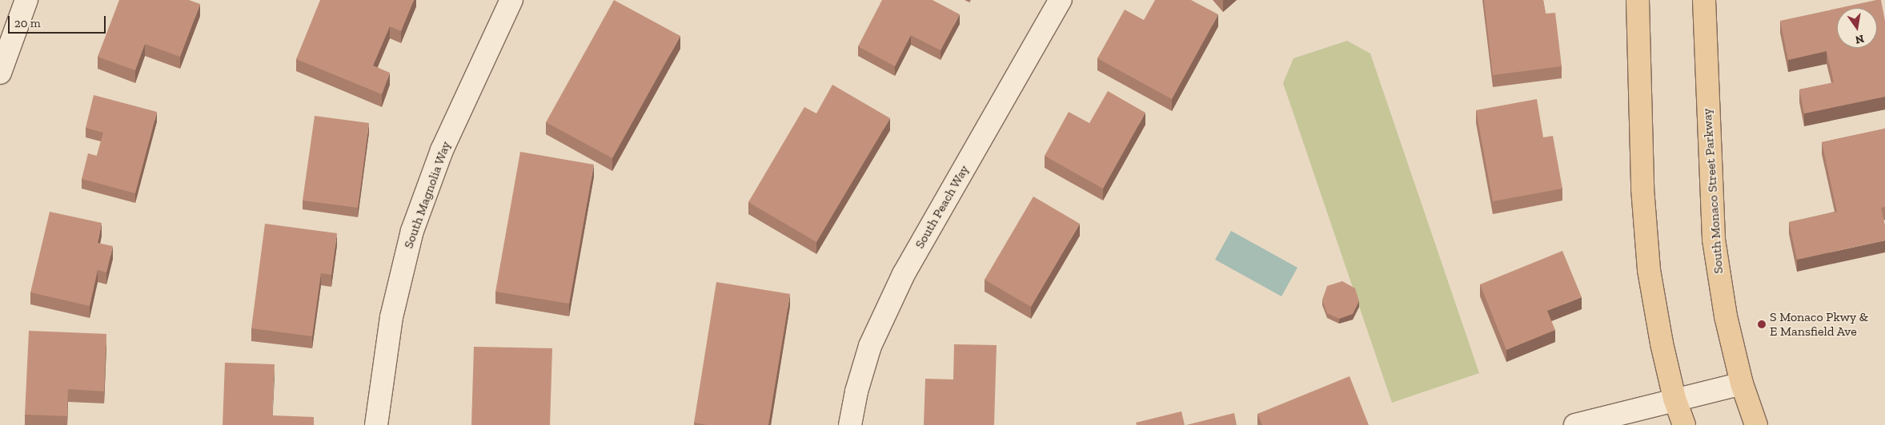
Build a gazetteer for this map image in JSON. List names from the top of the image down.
{
  "streets": {
    "main road": ["South Monaco Street Parkway"],
    "street": ["South Magnolia Way", "South Peach Way"]
  },
  "places": ["S Monaco Pkwy & E Mansfield Ave"],
  "scale_bar": "20 m",
  "north": "bottom"
}
